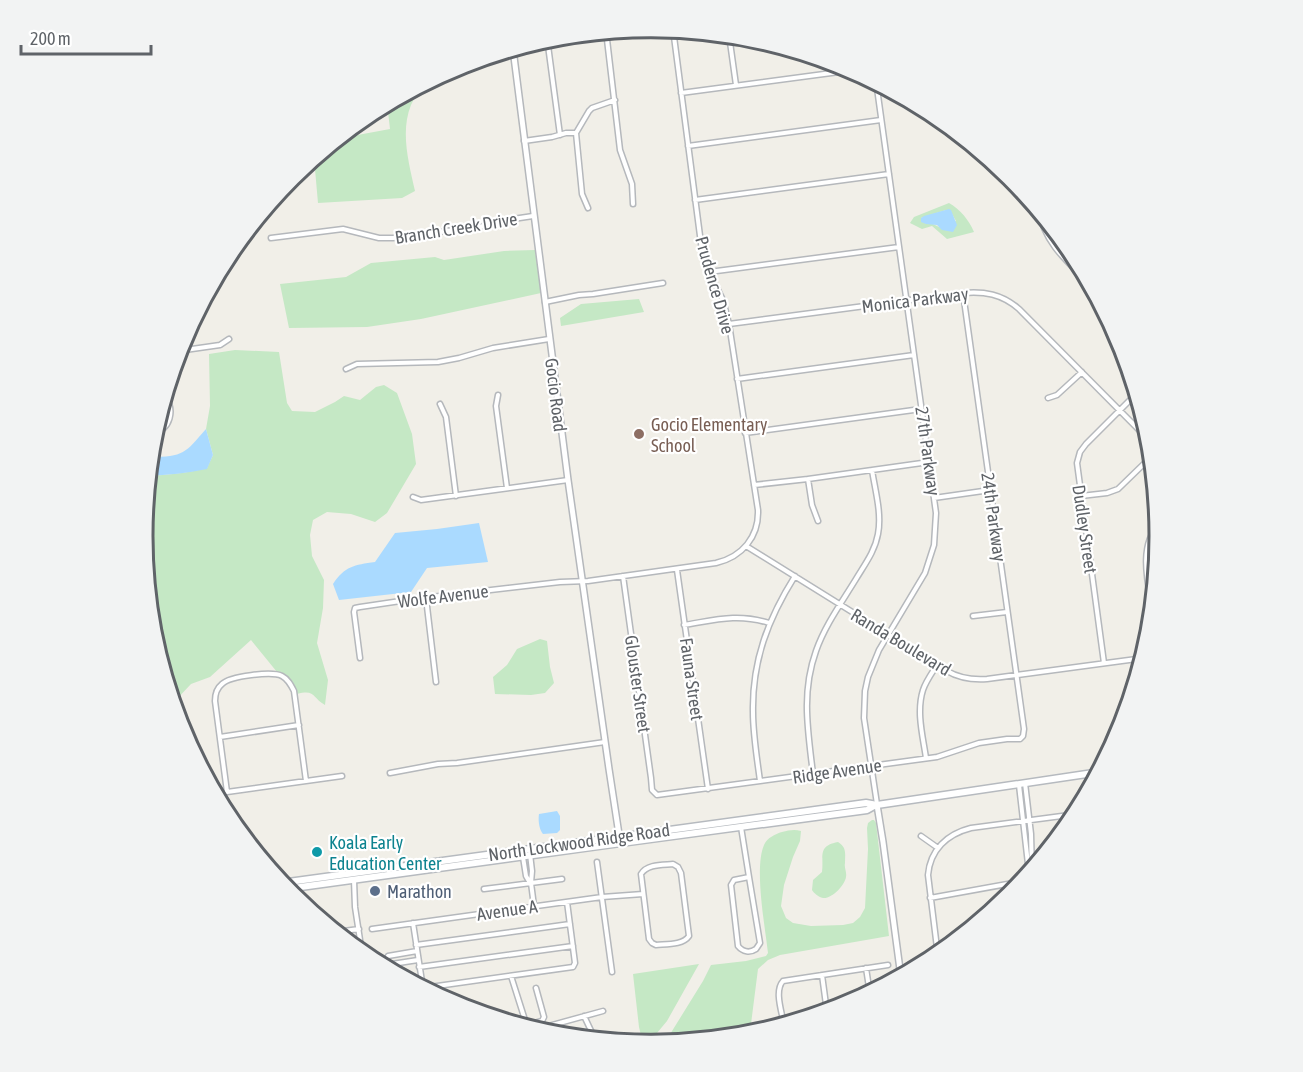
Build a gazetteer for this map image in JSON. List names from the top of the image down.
{
  "streets": {
    "main road": ["North Lockwood Ridge Road"],
    "street": [
      "Branch Creek Drive",
      "Prudence Drive",
      "Monica Parkway",
      "Gocio Road",
      "27th Parkway",
      "24th Parkway",
      "Dudley Street",
      "Wolfe Avenue",
      "Randa Boulevard",
      "Fauna Street",
      "Glouster Street",
      "Ridge Avenue",
      "Avenue A"
    ]
  },
  "crossings": [
    ["Branch Creek Drive", "Gocio Road"],
    ["Prudence Drive", "Monica Parkway"],
    ["Prudence Drive", "Randa Boulevard"],
    ["Monica Parkway", "27th Parkway"],
    ["Monica Parkway", "24th Parkway"],
    ["Monica Parkway", "Dudley Street"],
    ["Gocio Road", "Wolfe Avenue"],
    ["Gocio Road", "North Lockwood Ridge Road"],
    ["27th Parkway", "Randa Boulevard"],
    ["27th Parkway", "Ridge Avenue"],
    ["27th Parkway", "North Lockwood Ridge Road"],
    ["24th Parkway", "Randa Boulevard"],
    ["24th Parkway", "Ridge Avenue"],
    ["Dudley Street", "Randa Boulevard"],
    ["Fauna Street", "Ridge Avenue"],
    ["Glouster Street", "Ridge Avenue"]
  ],
  "places": ["Gocio Elementary School", "Koala Early Education Center", "Marathon"],
  "scale_bar": "200 m"
}
